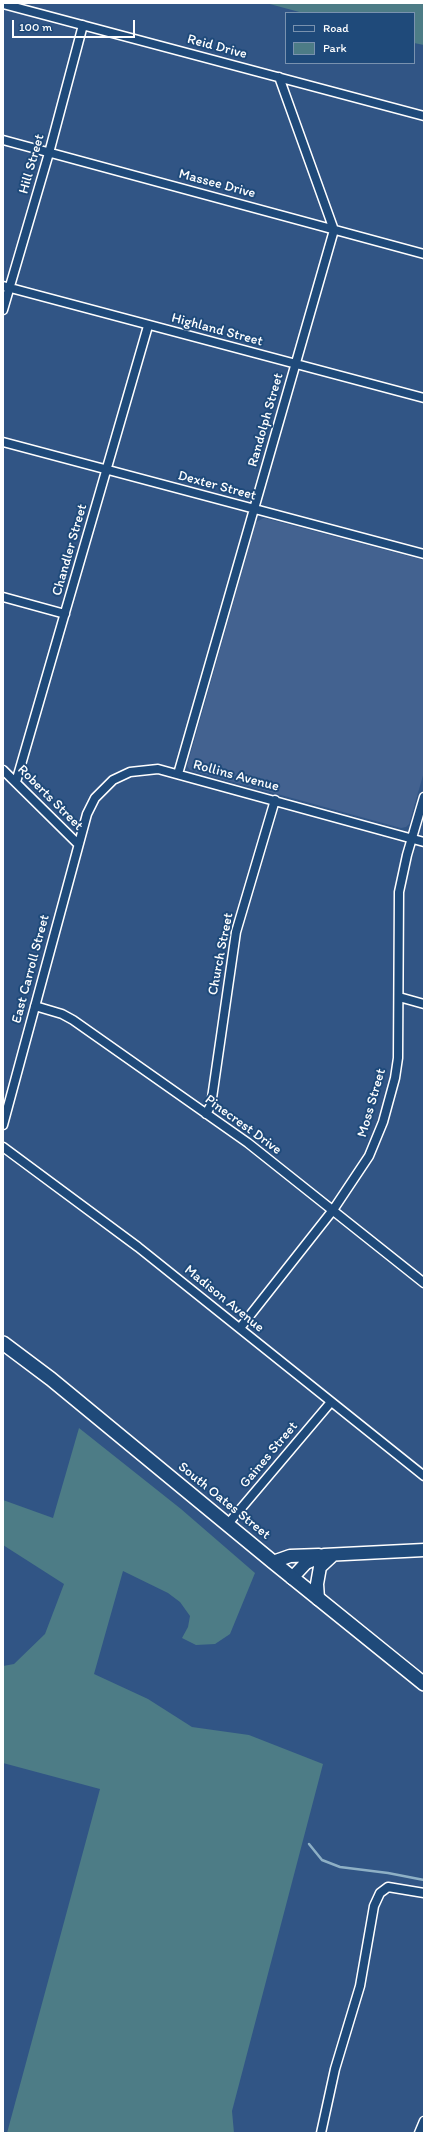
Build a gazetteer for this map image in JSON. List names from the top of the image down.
{
  "streets": {
    "main road": ["South Oates Street"],
    "street": [
      "Reid Drive",
      "Hill Street",
      "Massee Drive",
      "Highland Street",
      "Randolph Street",
      "Dexter Street",
      "Chandler Street",
      "Rollins Avenue",
      "Roberts Street",
      "Church Street",
      "East Carroll Street",
      "Moss Street",
      "Pinecrest Drive",
      "Madison Avenue",
      "Gaines Street"
    ]
  },
  "crossings": [
    ["Reid Drive", "Hill Street"],
    ["Hill Street", "Massee Drive"],
    ["Hill Street", "Highland Street"],
    ["Massee Drive", "Randolph Street"],
    ["Highland Street", "Randolph Street"],
    ["Highland Street", "Chandler Street"],
    ["Randolph Street", "Dexter Street"],
    ["Randolph Street", "Rollins Avenue"],
    ["Dexter Street", "Chandler Street"],
    ["Chandler Street", "Roberts Street"],
    ["Rollins Avenue", "Roberts Street"],
    ["Rollins Avenue", "Church Street"],
    ["Rollins Avenue", "East Carroll Street"],
    ["Rollins Avenue", "Moss Street"],
    ["Roberts Street", "East Carroll Street"],
    ["Church Street", "Pinecrest Drive"],
    ["East Carroll Street", "Pinecrest Drive"],
    ["Moss Street", "Pinecrest Drive"],
    ["Moss Street", "Madison Avenue"],
    ["Madison Avenue", "Gaines Street"],
    ["Gaines Street", "South Oates Street"]
  ],
  "legend": ["Road", "Park"],
  "scale_bar": "100 m"
}
